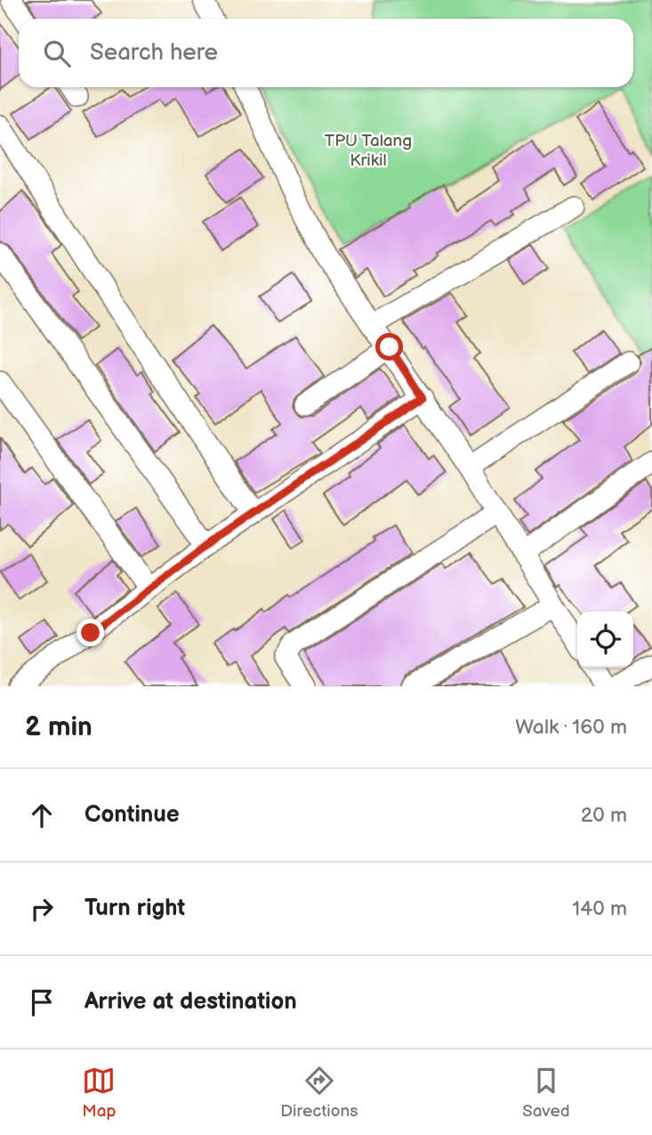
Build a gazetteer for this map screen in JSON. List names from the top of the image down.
{
  "parks": ["TPU Talang Krikil"],
  "page": {
    "search": "Search here",
    "heading": ["2 min", "Walk · 160 m"],
    "list": [
      ["Continue", "20 m"],
      ["Turn right", "140 m"],
      "Arrive at destination"
    ],
    "nav": ["Map", "Directions", "Saved"]
  }
}
